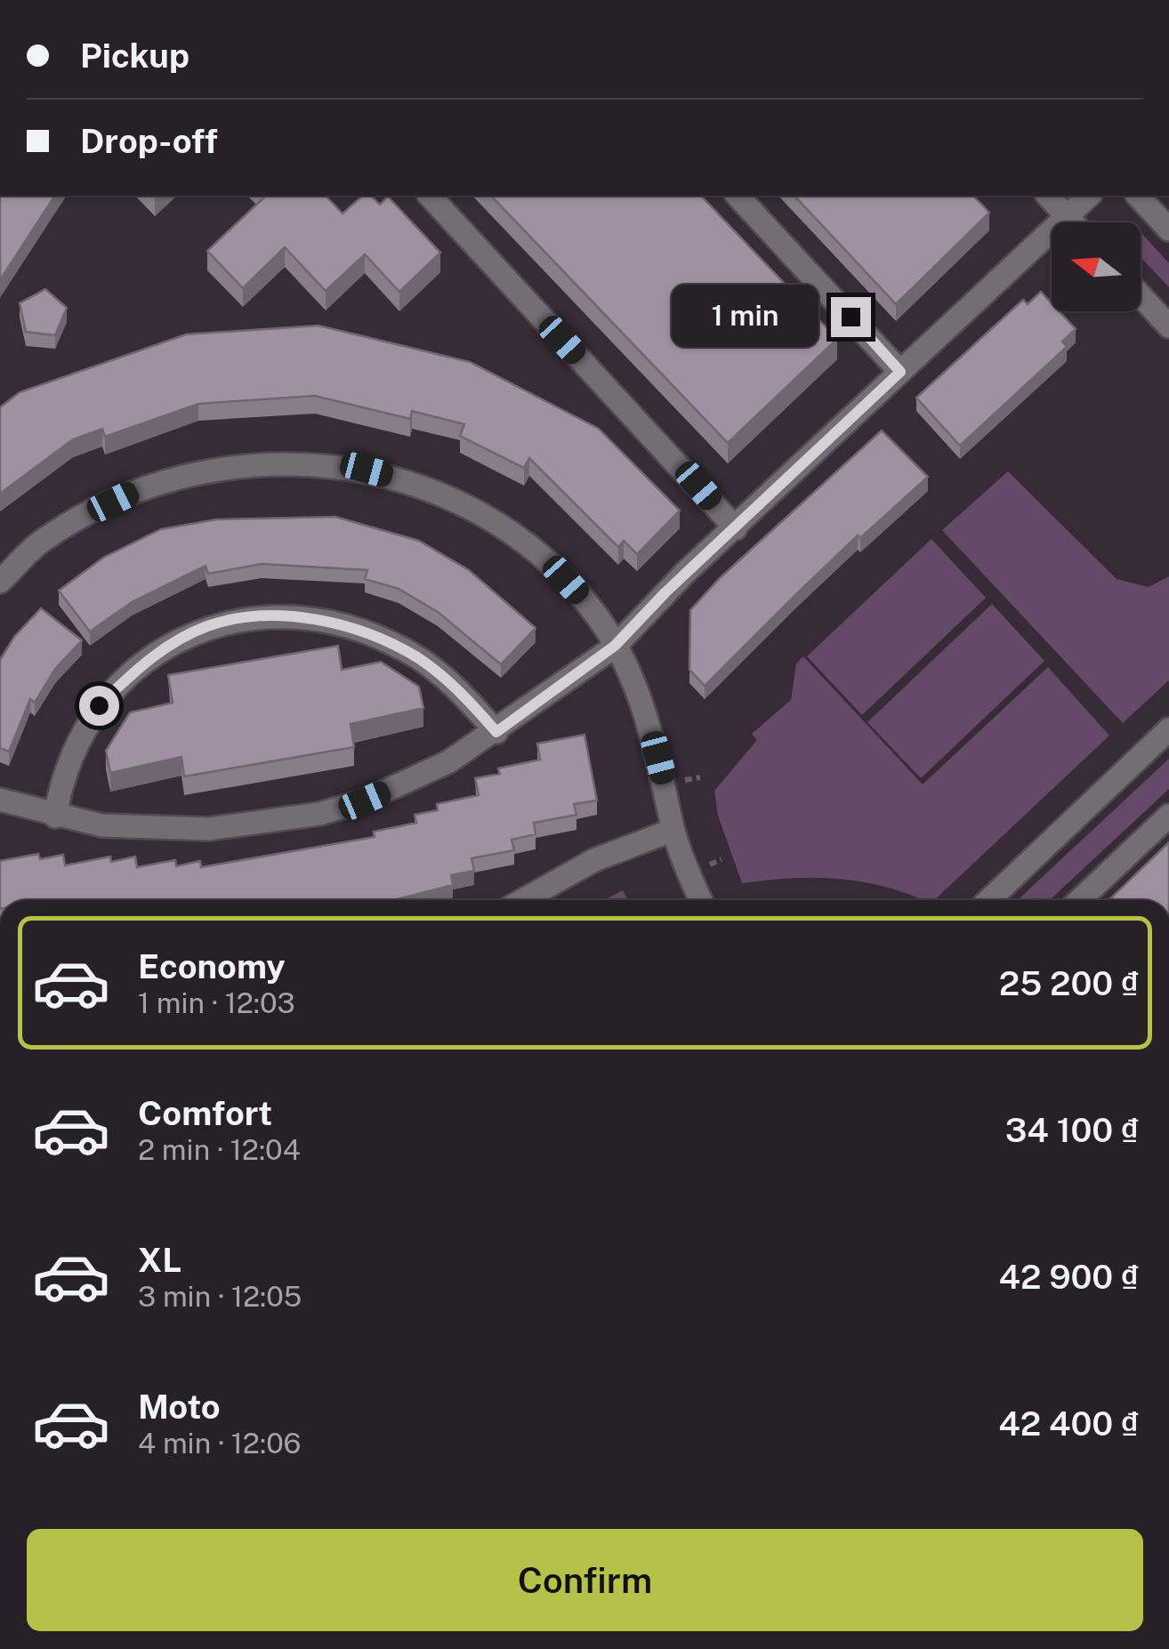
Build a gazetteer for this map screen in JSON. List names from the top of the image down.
{
  "north": "left",
  "page": {
    "banner": ["Pickup", "Drop-off"],
    "bubble": "1 min",
    "list": [
      {
        "name": "Economy",
        "note": "1 min · 12:03",
        "value": "25 200 ₫"
      },
      {
        "name": "Comfort",
        "note": "2 min · 12:04",
        "value": "34 100 ₫"
      },
      {
        "name": "XL",
        "note": "3 min · 12:05",
        "value": "42 900 ₫"
      },
      {
        "name": "Moto",
        "note": "4 min · 12:06",
        "value": "42 400 ₫"
      }
    ],
    "buttons": "Confirm"
  }
}
